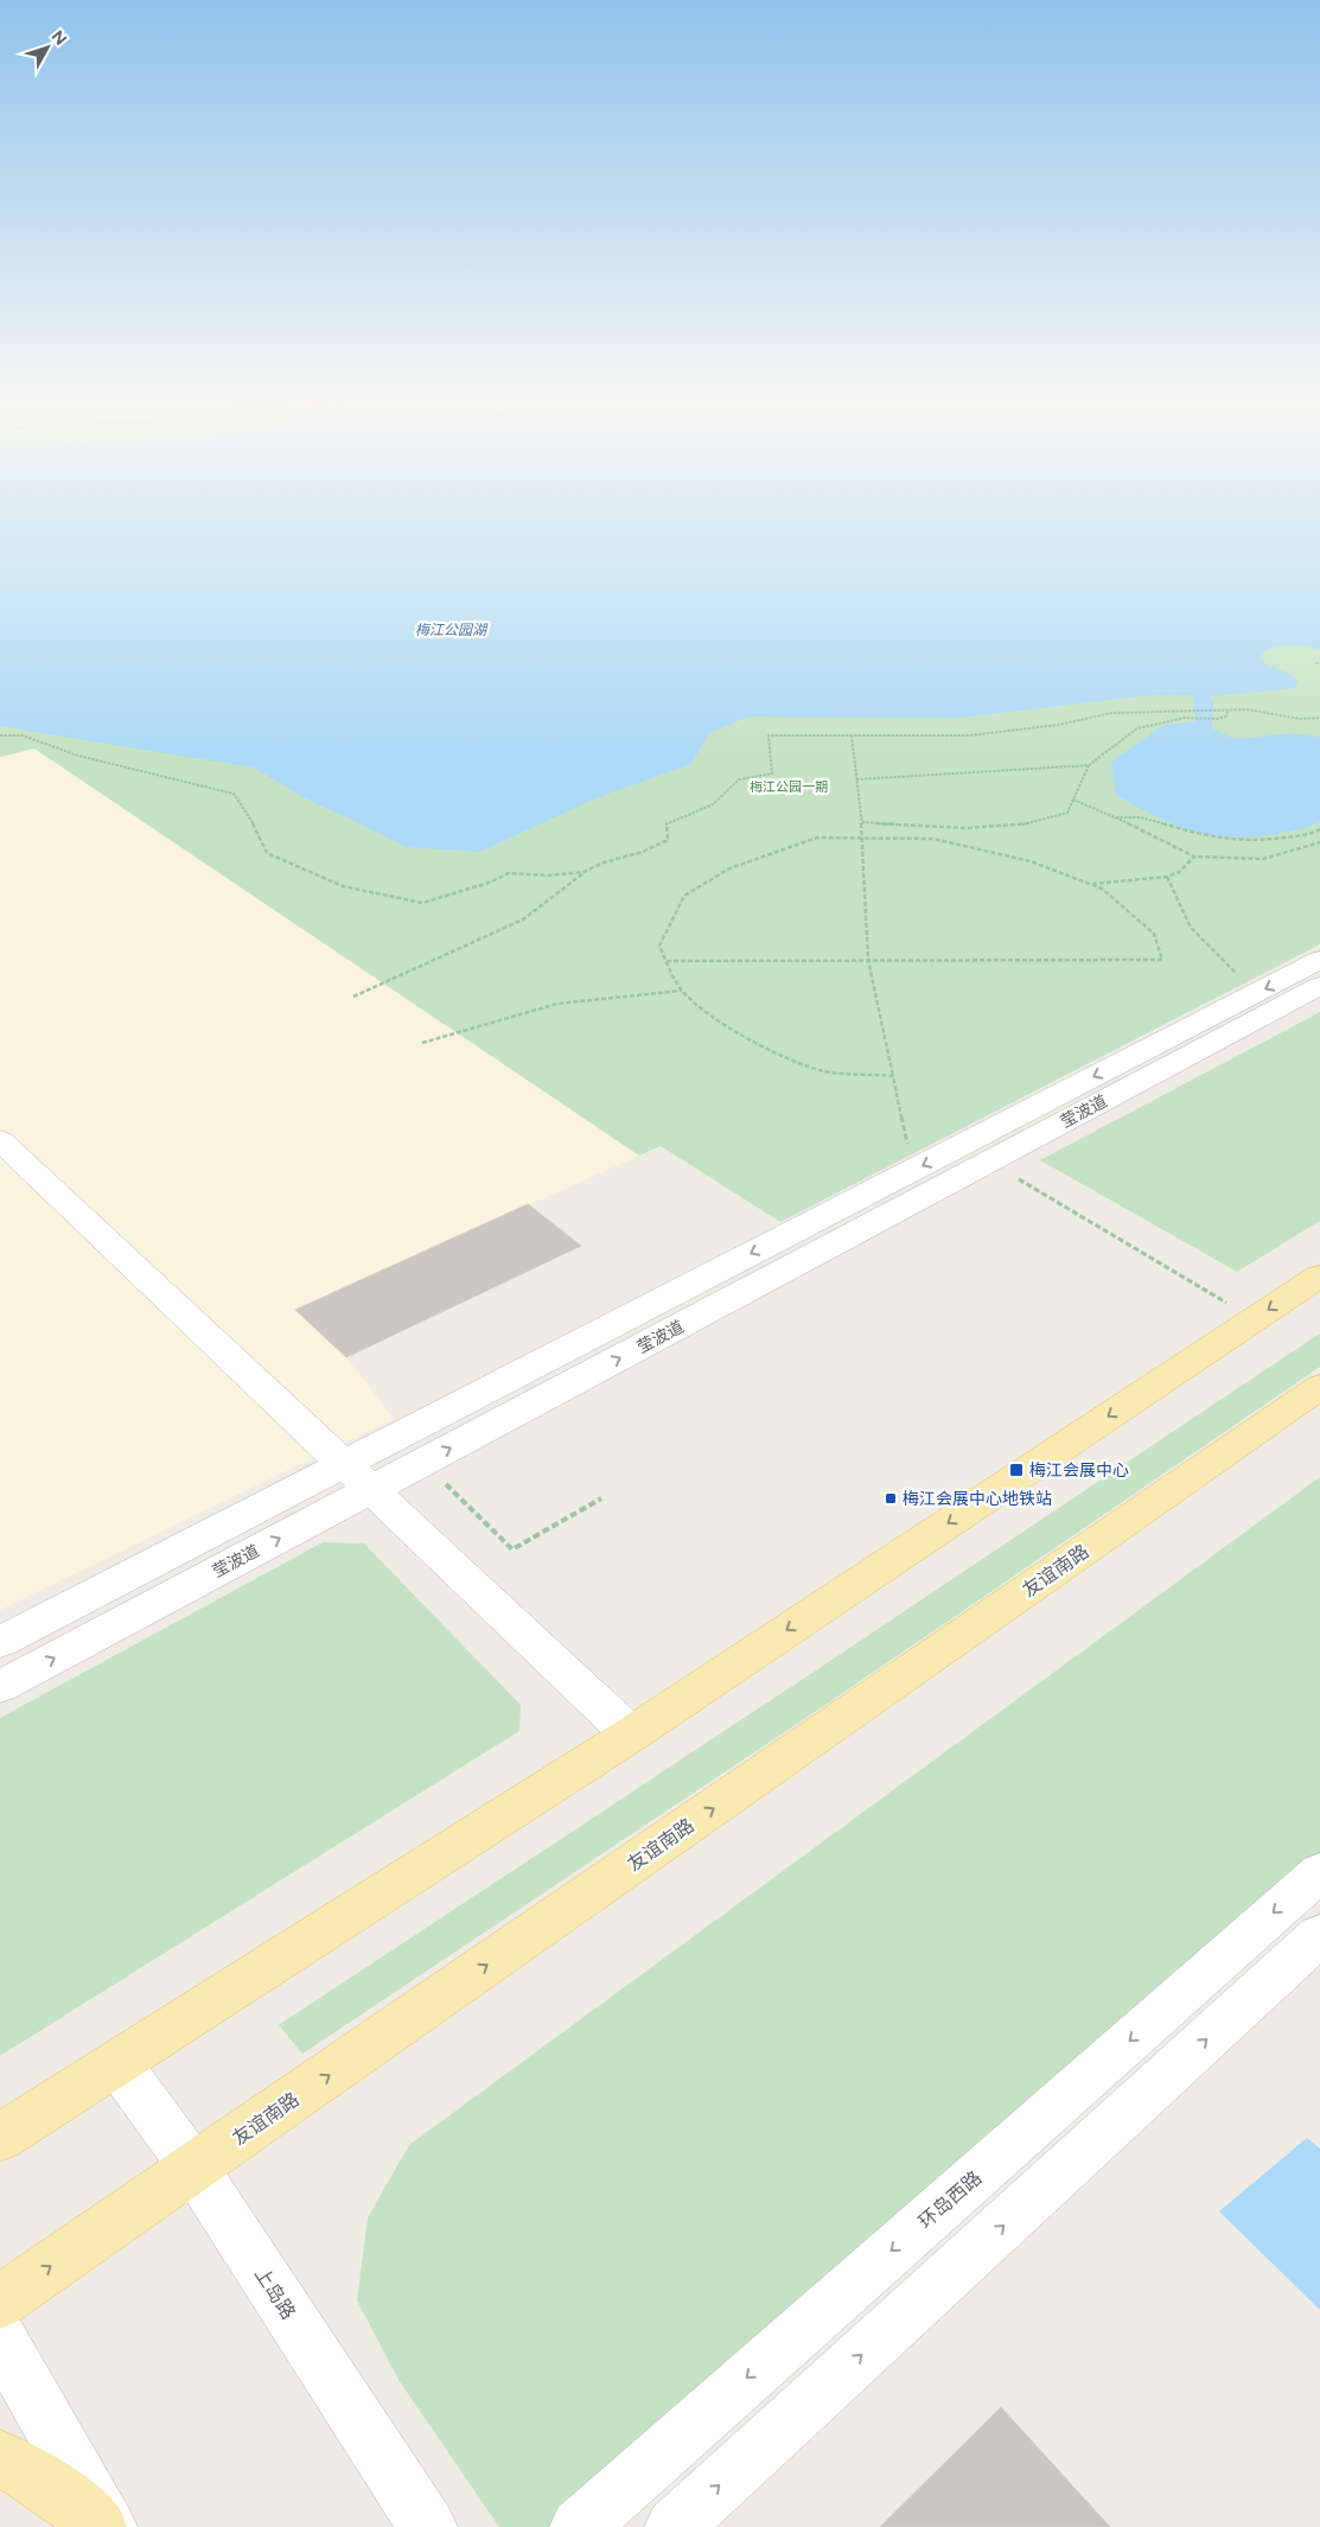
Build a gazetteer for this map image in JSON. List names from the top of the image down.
{
  "streets": {
    "main road": ["友谊南路"],
    "street": ["莹波道", "环岛西路", "上岛路"]
  },
  "crossings": [
    ["友谊南路", "上岛路"]
  ],
  "water": ["梅江公园湖"],
  "parks": ["梅江公园一期"],
  "places": {
    "transit": ["梅江会展中心", "梅江会展中心地铁站"]
  },
  "north": "top right"
}
